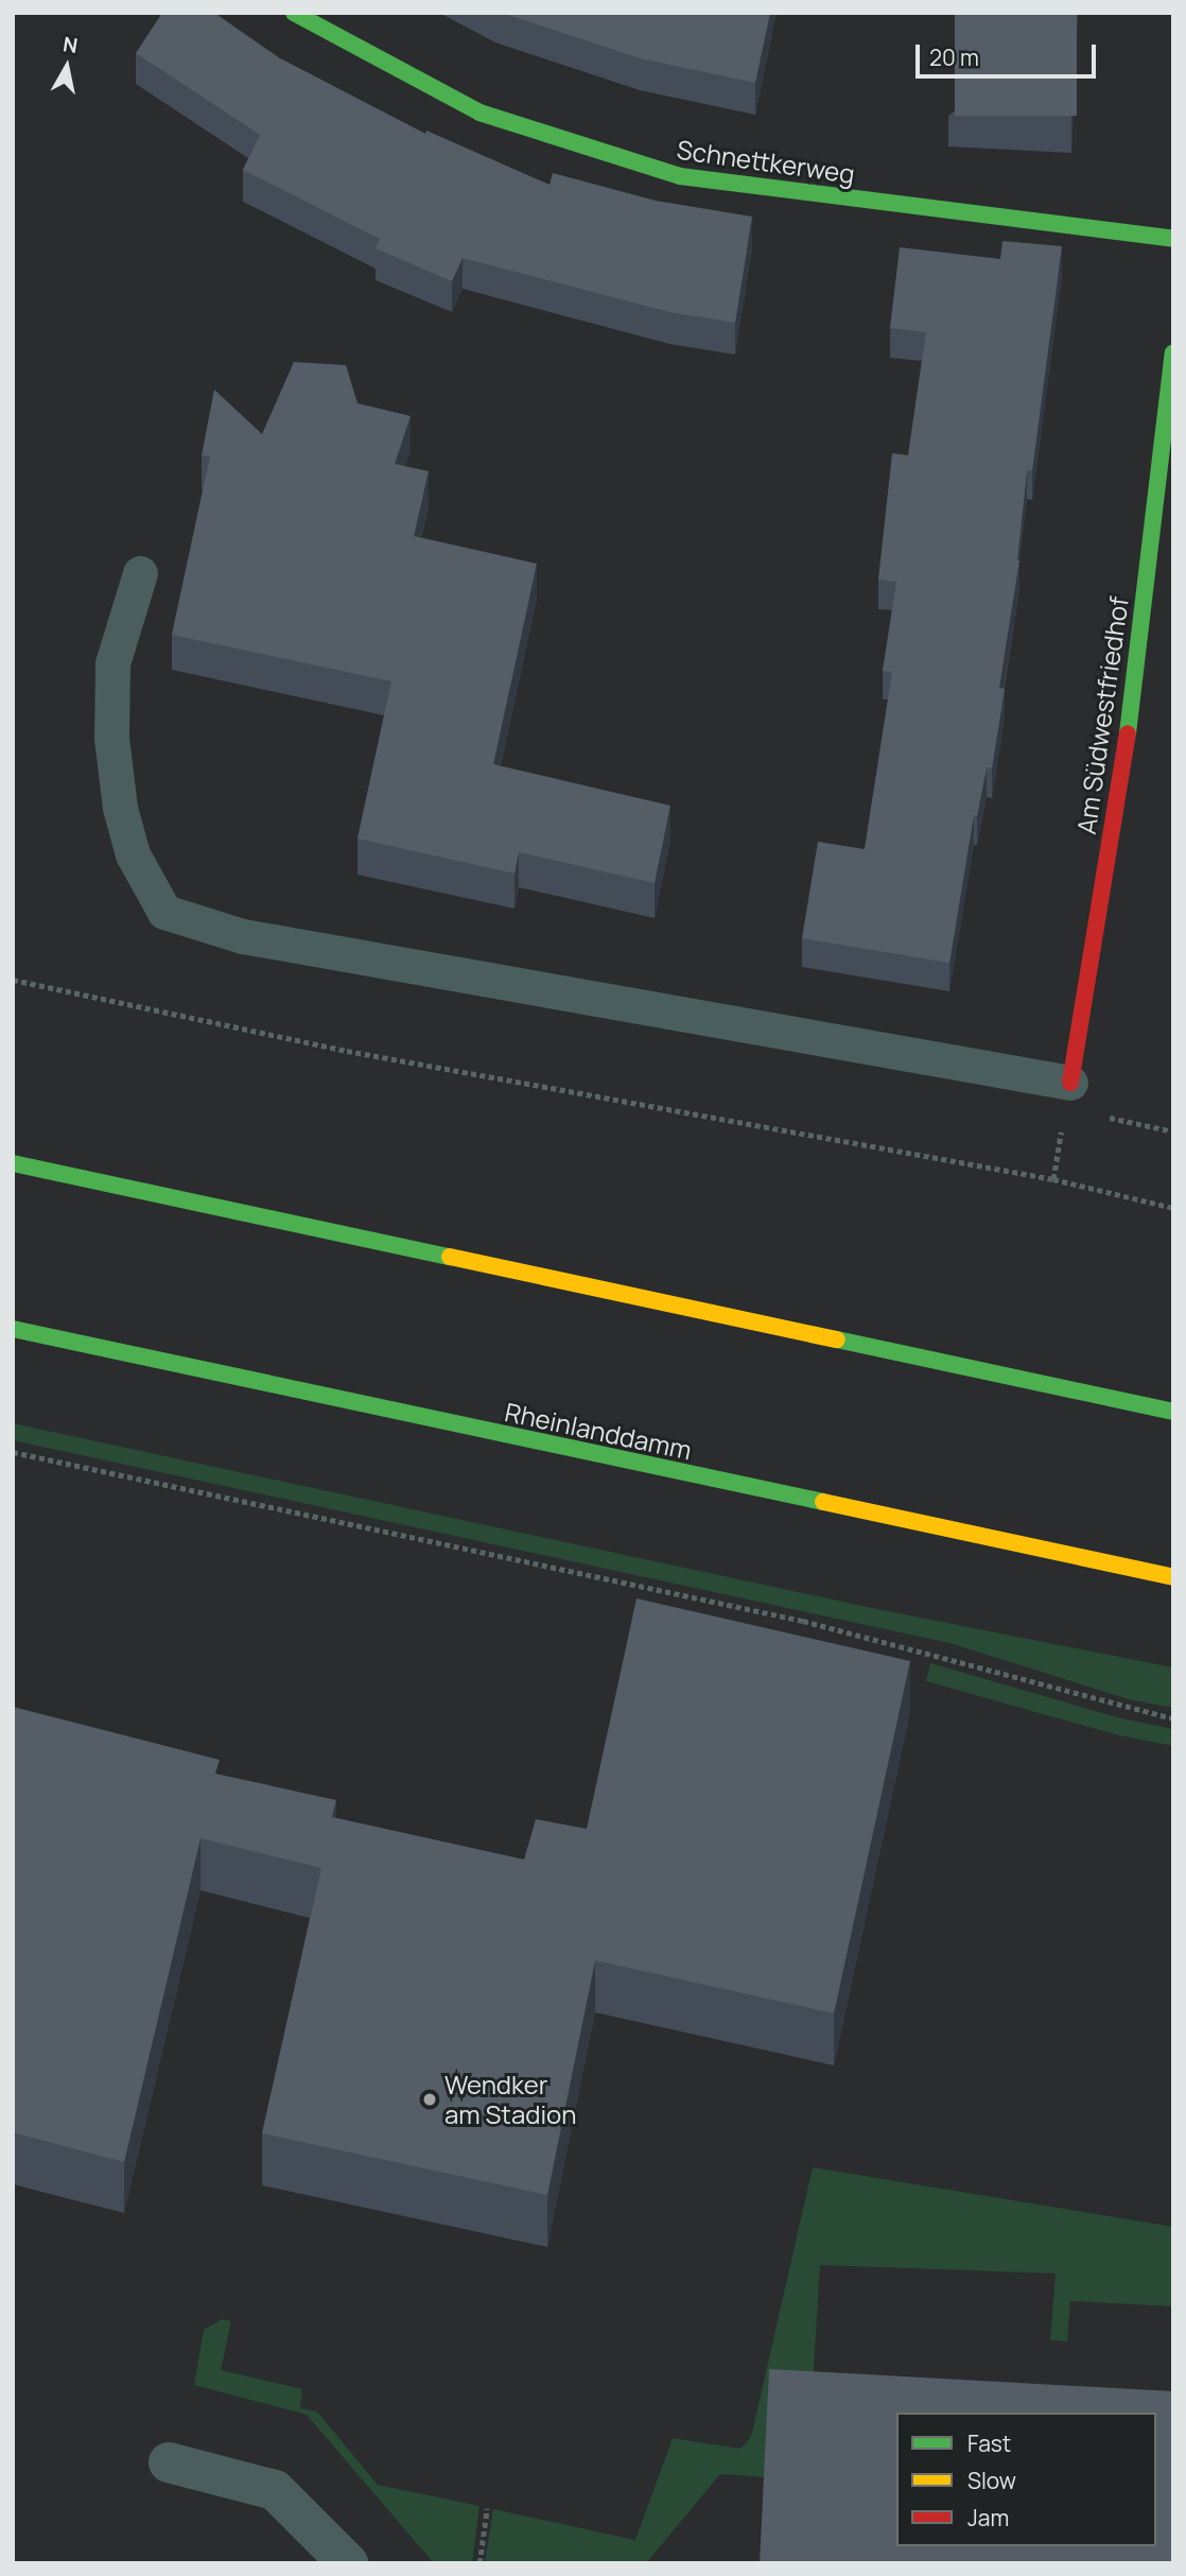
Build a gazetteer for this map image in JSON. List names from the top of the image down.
{
  "streets": {
    "main road": ["Schnettkerweg", "Am Südwestfriedhof", "Rheinlanddamm"]
  },
  "places": ["Wendker am Stadion"],
  "legend": ["Fast", "Slow", "Jam"],
  "scale_bar": "20 m",
  "north": "top"
}
